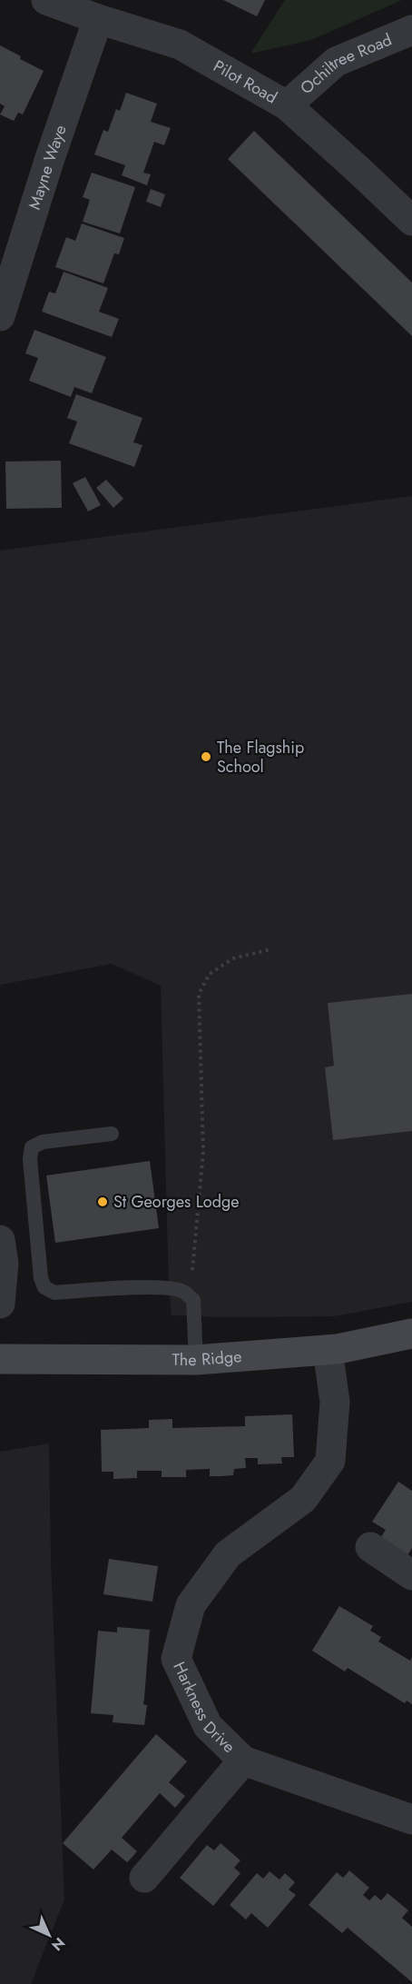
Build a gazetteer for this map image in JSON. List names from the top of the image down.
{
  "streets": {
    "main road": ["The Ridge"],
    "street": [
      "Ochiltree Road",
      "Pilot Road",
      "Mayne Waye",
      "Harkness Drive"
    ]
  },
  "crossings": [
    ["Ochiltree Road", "Pilot Road"],
    ["Pilot Road", "Mayne Waye"],
    ["The Ridge", "Harkness Drive"]
  ],
  "places": ["The Flagship School", "St Georges Lodge"],
  "north": "bottom right"
}
